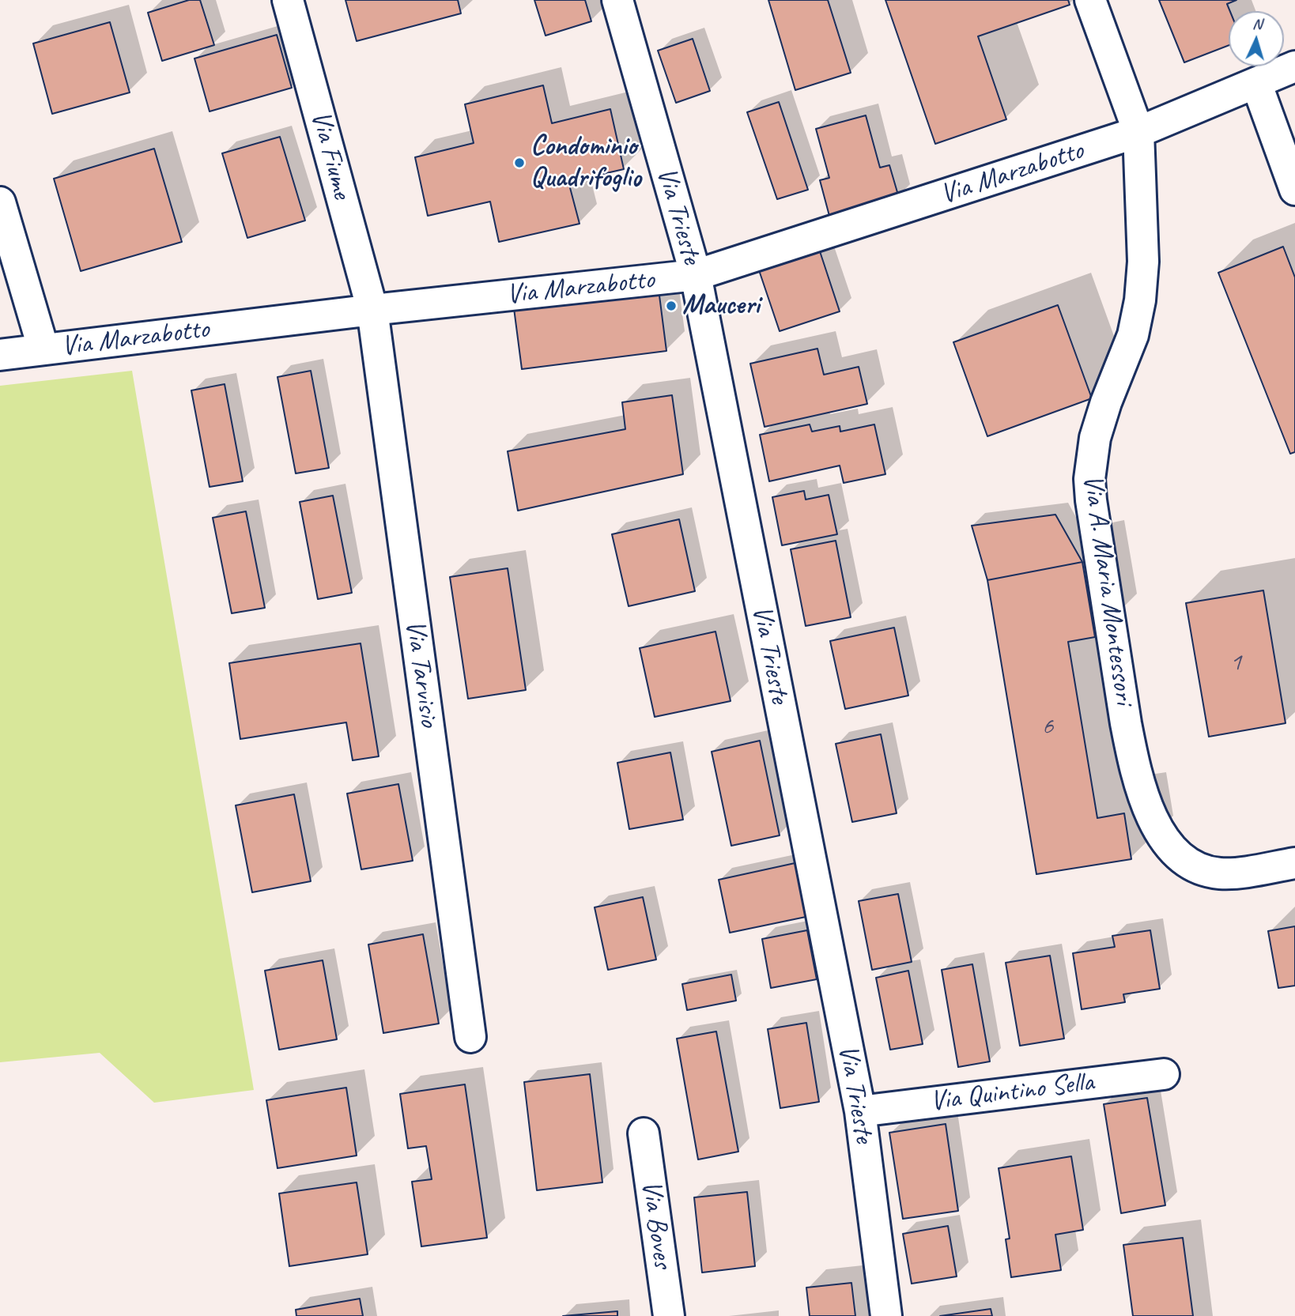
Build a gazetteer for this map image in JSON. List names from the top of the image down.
{
  "streets": {
    "street": [
      "Via Fiume",
      "Via Marzabotto",
      "Via Trieste",
      "Via A. Maria Montessori",
      "Via Tarvisio",
      "Via Quintino Sella",
      "Via Boves"
    ]
  },
  "crossings": [
    ["Via Fiume", "Via Marzabotto"],
    ["Via Fiume", "Via Tarvisio"],
    ["Via Marzabotto", "Via Trieste"],
    ["Via Marzabotto", "Via A. Maria Montessori"],
    ["Via Marzabotto", "Via Tarvisio"],
    ["Via Trieste", "Via Quintino Sella"]
  ],
  "places": ["Condominio Quadrifoglio", "Mauceri"],
  "house_numbers": ["1", "6"],
  "north": "top"
}
